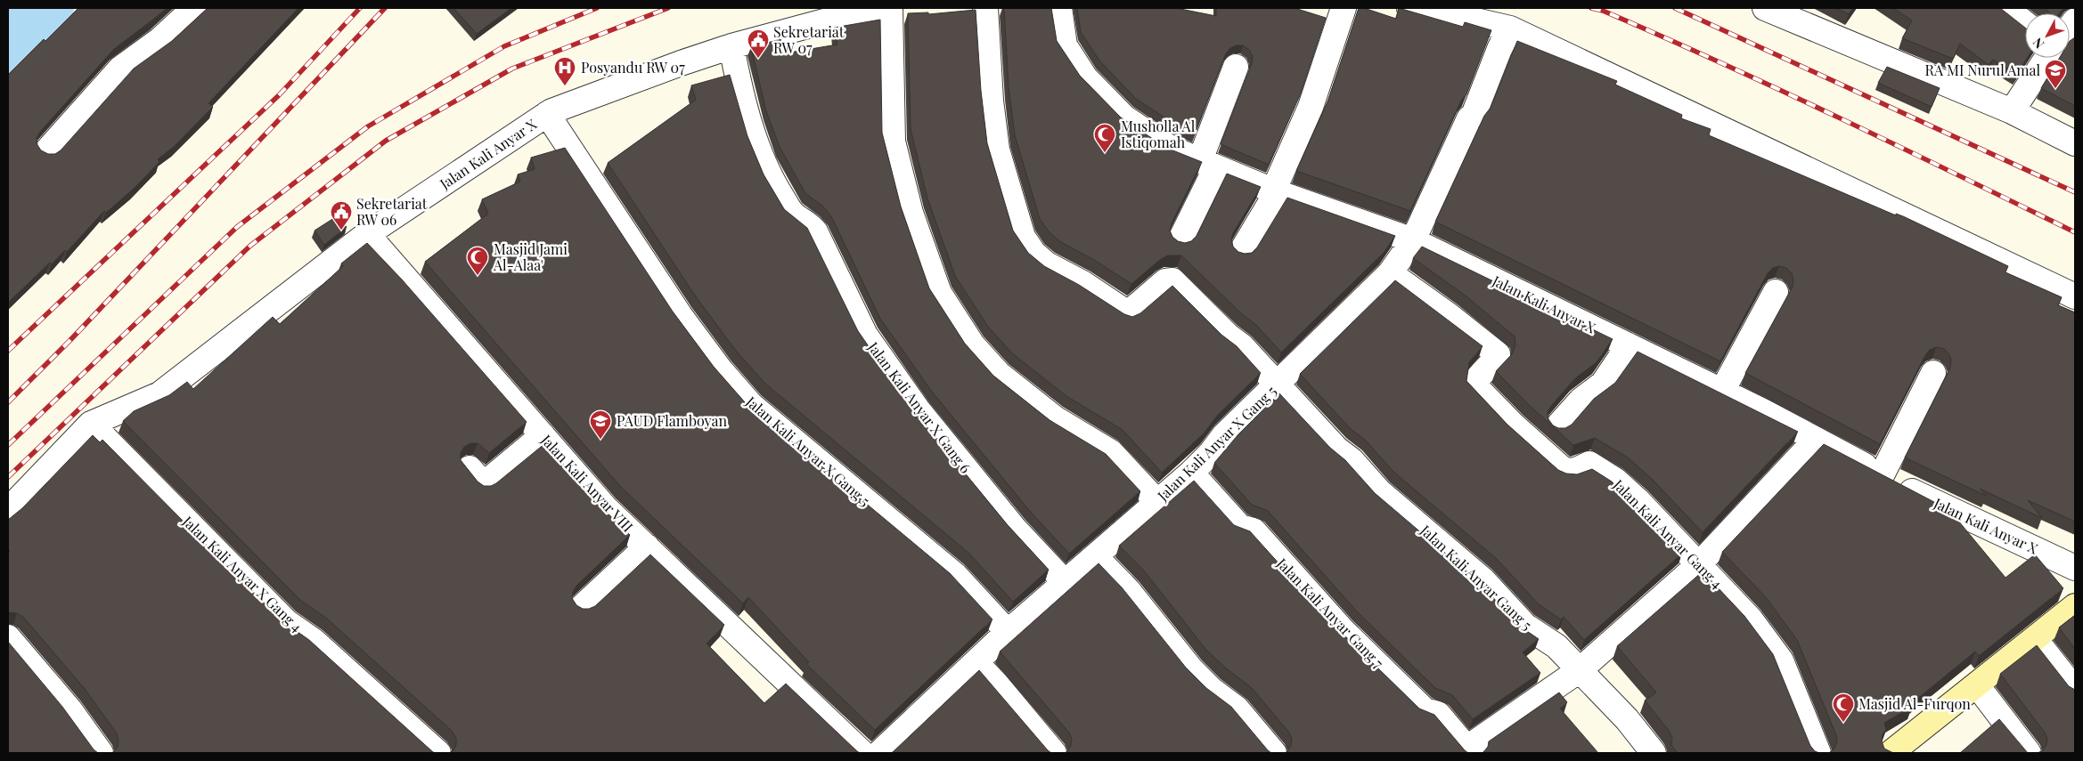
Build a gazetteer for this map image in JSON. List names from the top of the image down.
{
  "streets": {
    "street": [
      "Jalan Kali Anyar X",
      "Jalan Kali Anyar X Gang 6",
      "Jalan Kali Anyar X Gang 5",
      "Jalan Kali Anyar VIII",
      "Jalan Kali Anyar Gang 4",
      "Jalan Kali Anyar X Gang 4",
      "Jalan Kali Anyar Gang 5",
      "Jalan Kali Anyar Gang 7"
    ]
  },
  "crossings": [
    ["Jalan Kali Anyar X", "Jalan Kali Anyar X Gang 6"],
    ["Jalan Kali Anyar X", "Jalan Kali Anyar X Gang 5"],
    ["Jalan Kali Anyar X", "Jalan Kali Anyar VIII"],
    ["Jalan Kali Anyar X", "Jalan Kali Anyar X Gang 4"],
    ["Jalan Kali Anyar X Gang 6", "Jalan Kali Anyar X Gang 5"],
    ["Jalan Kali Anyar X Gang 5", "Jalan Kali Anyar Gang 4"],
    ["Jalan Kali Anyar X Gang 5", "Jalan Kali Anyar Gang 5"],
    ["Jalan Kali Anyar X Gang 5", "Jalan Kali Anyar Gang 7"]
  ],
  "places": {
    "public building": ["Sekretariat RW 07", "Sekretariat RW 06"],
    "hospital": ["Posyandu RW 07"],
    "school or university": ["RA MI Nurul Amal", "PAUD Flamboyan"],
    "mosque": ["Musholla Al Istiqomah", "Masjid Jami Al-Alaa'", "Masjid Al-Furqon"]
  },
  "north": "bottom left"
}
